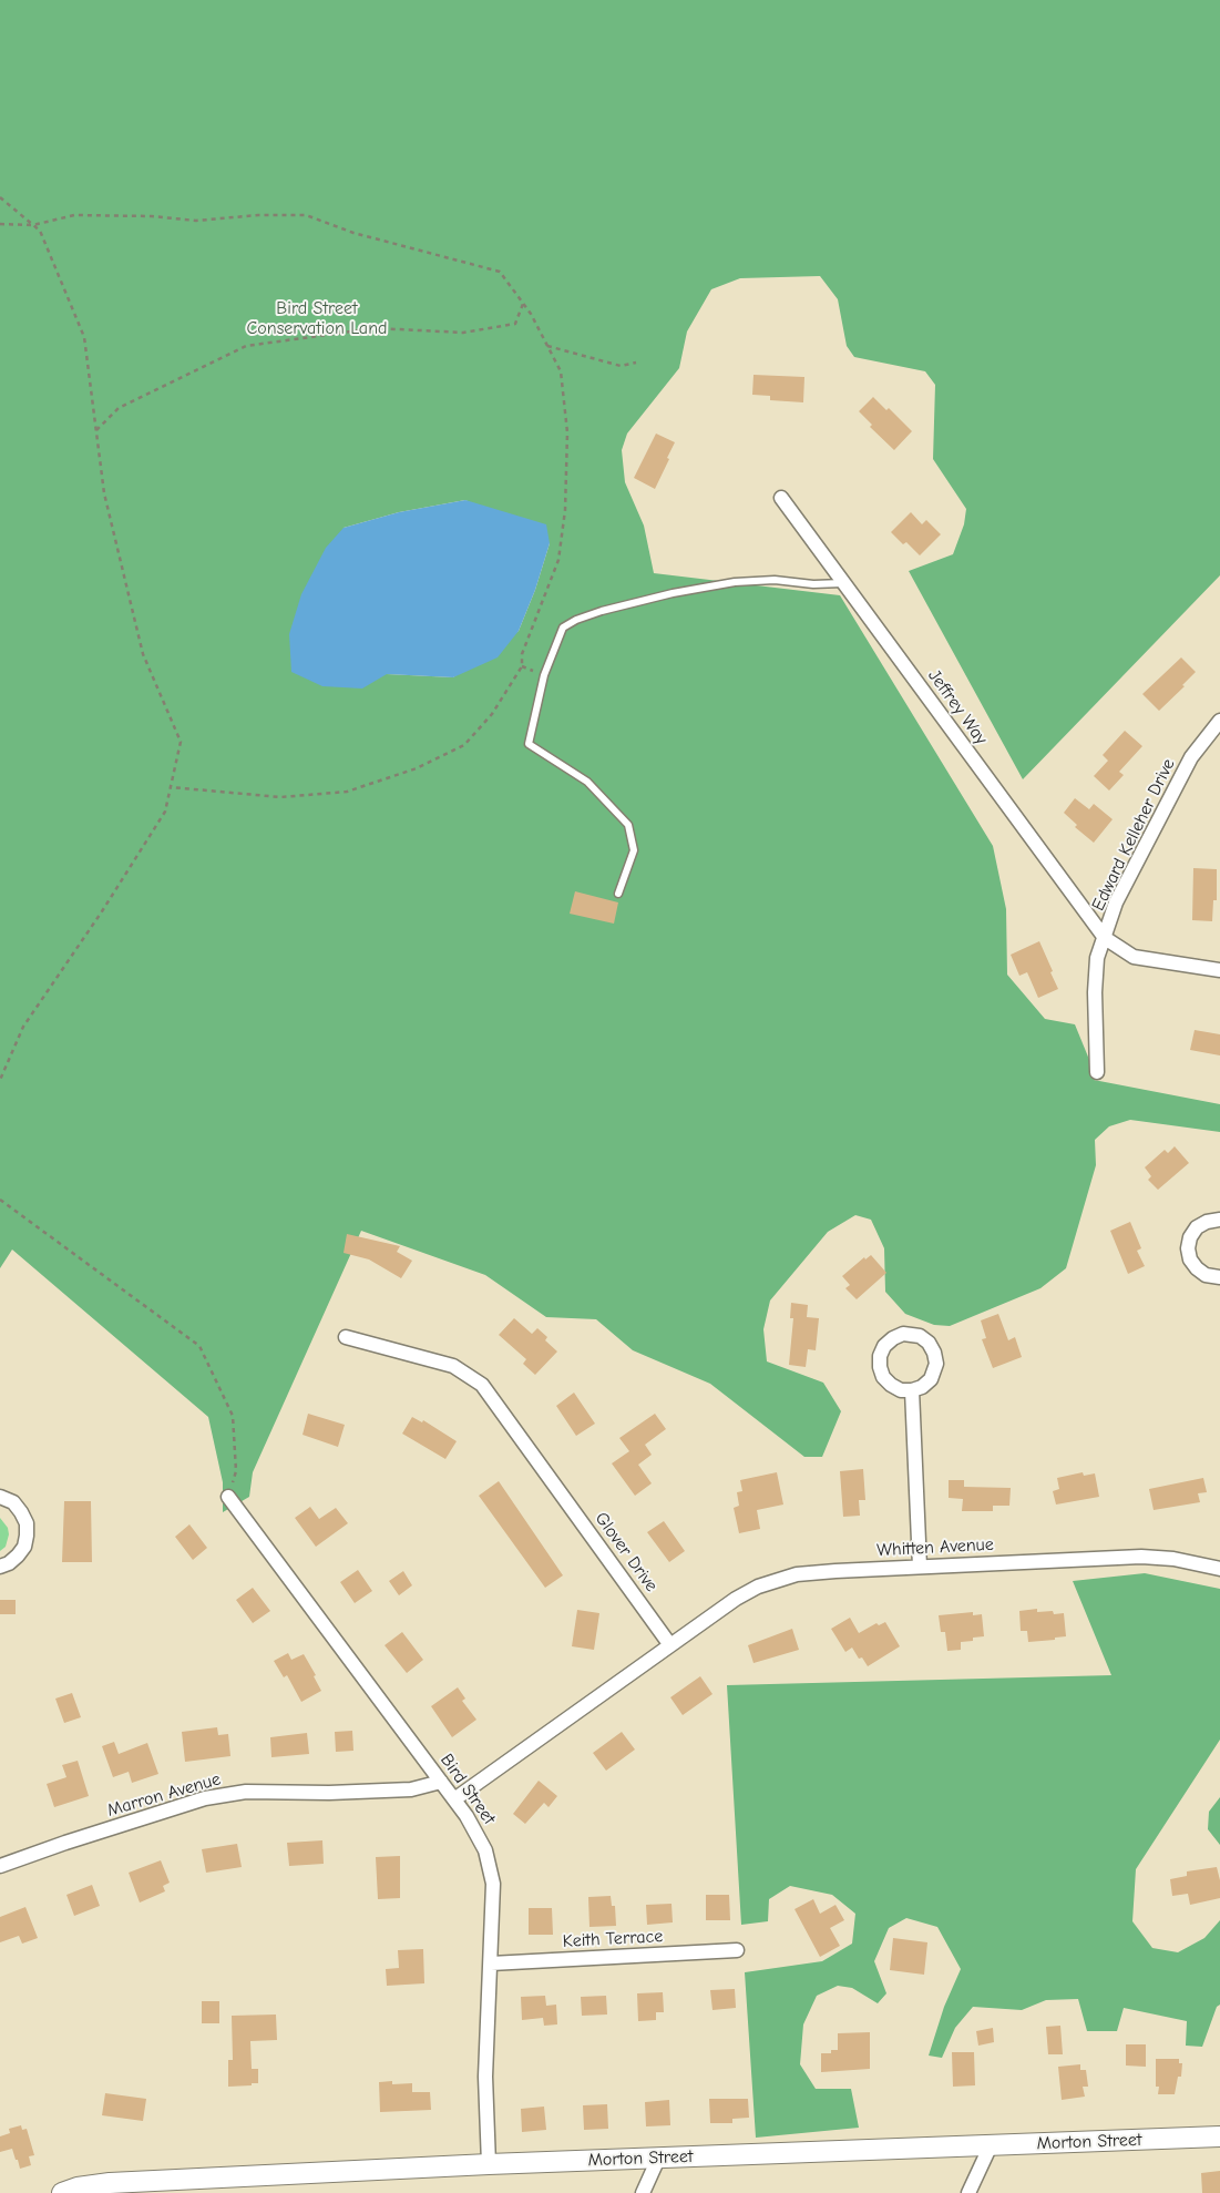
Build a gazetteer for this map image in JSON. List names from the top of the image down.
{
  "streets": {
    "street": [
      "Jeffrey Way",
      "Edward Kelleher Drive",
      "Whitten Avenue",
      "Glover Drive",
      "Bird Street",
      "Marron Avenue",
      "Keith Terrace",
      "Morton Street"
    ]
  },
  "crossings": [
    ["Jeffrey Way", "Edward Kelleher Drive"],
    ["Whitten Avenue", "Glover Drive"],
    ["Bird Street", "Marron Avenue"],
    ["Bird Street", "Keith Terrace"],
    ["Bird Street", "Morton Street"]
  ],
  "parks": ["Bird Street Conservation Land"]
}
